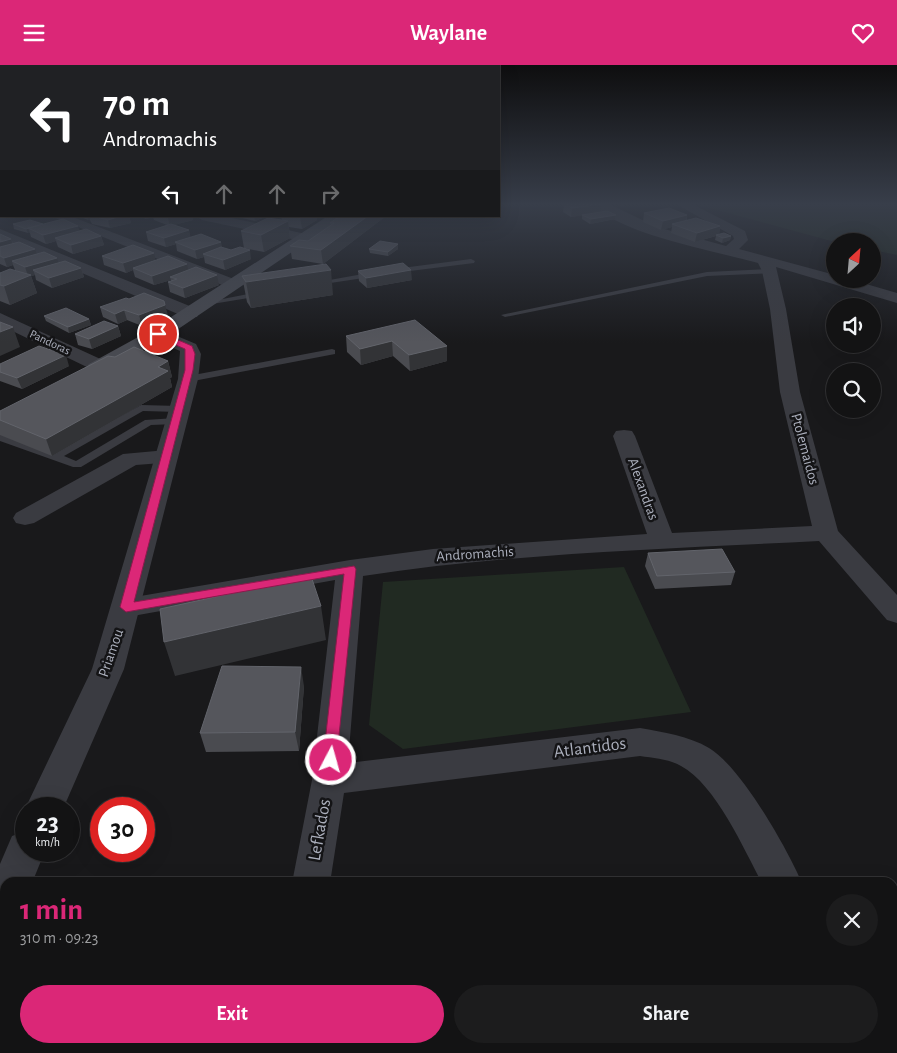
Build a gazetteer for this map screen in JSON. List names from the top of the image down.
{
  "streets": {
    "street": [
      "Pandoras",
      "Ptolemaidos",
      "Alexandras",
      "Andromachis",
      "Priamou",
      "Atlantidos",
      "Lefkados"
    ]
  },
  "crossings": [
    ["Ptolemaidos", "Andromachis"],
    ["Alexandras", "Andromachis"],
    ["Andromachis", "Priamou"],
    ["Andromachis", "Lefkados"],
    ["Atlantidos", "Lefkados"]
  ],
  "north": "top right",
  "page": {
    "header": "Waylane",
    "turn": ["70 m", "Andromachis"],
    "speed": "23 km/h",
    "limit": "30",
    "heading": ["1 min", "310 m · 09:23"],
    "buttons": ["Exit", "Share"]
  }
}
